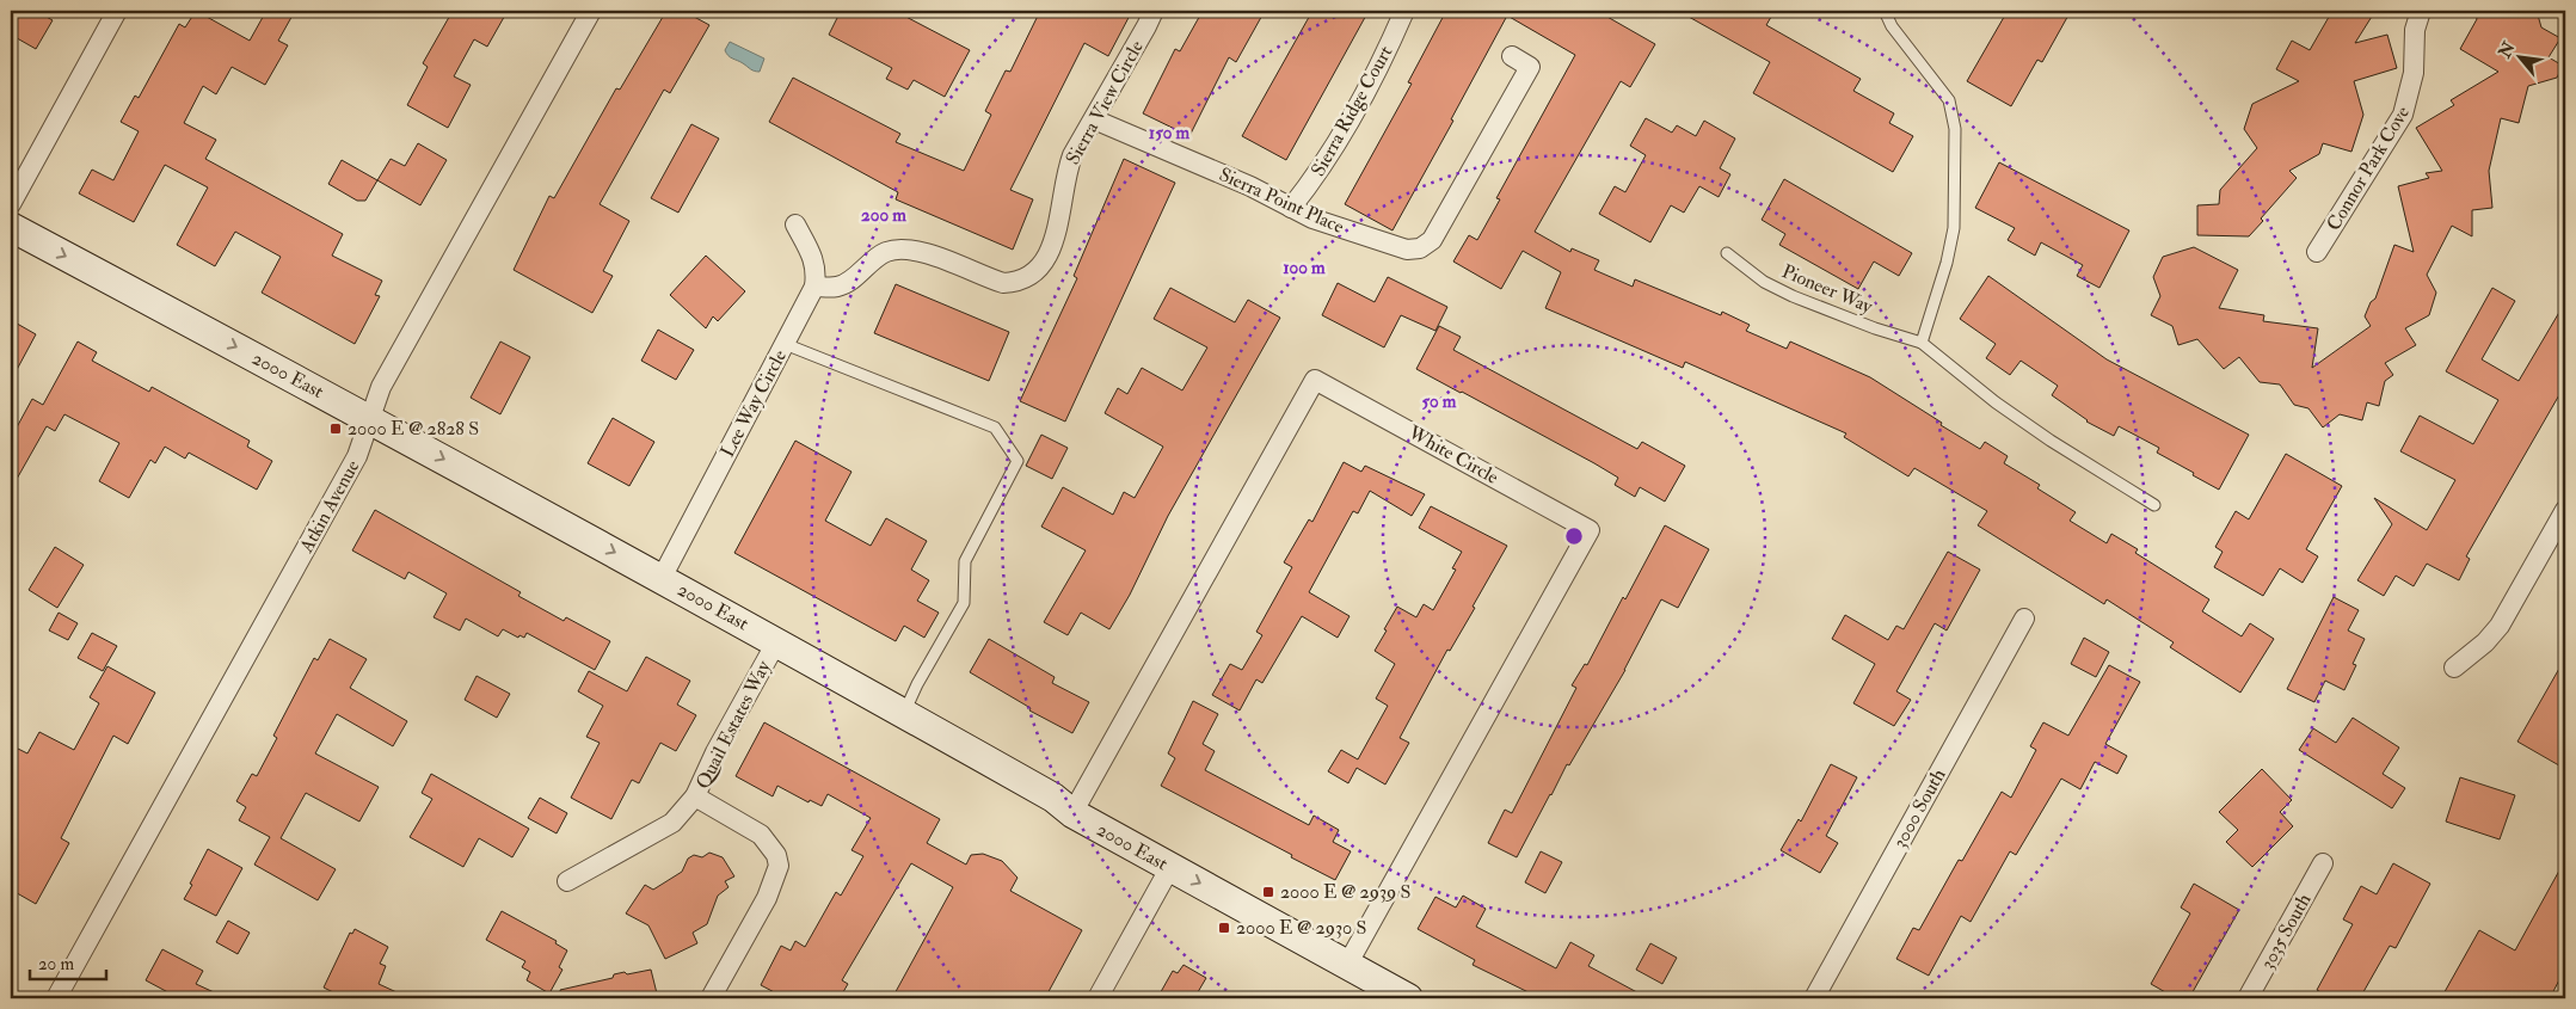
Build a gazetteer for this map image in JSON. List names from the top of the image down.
{
  "streets": {
    "street": [
      "Sierra View Circle",
      "Sierra Ridge Court",
      "Connor Park Cove",
      "Sierra Point Place",
      "2000 East",
      "Lee Way Circle",
      "White Circle",
      "Atkin Avenue",
      "Quail Estates Way",
      "3000 South",
      "3035 South"
    ],
    "lane": ["Pioneer Way"]
  },
  "crossings": [
    ["Sierra View Circle", "Sierra Point Place"],
    ["Sierra View Circle", "Lee Way Circle"],
    ["Sierra Ridge Court", "Sierra Point Place"],
    ["2000 East", "Lee Way Circle"],
    ["2000 East", "White Circle"],
    ["2000 East", "Atkin Avenue"],
    ["2000 East", "Quail Estates Way"]
  ],
  "one_way": ["2000 East"],
  "places": {
    "transit": ["2000 E @ 2828 S", "2000 E @ 2939 S", "2000 E @ 2930 S"]
  },
  "scale_bar": "20 m",
  "north": "top left",
  "rings": [
    "150 m",
    "200 m",
    "100 m",
    "50 m"
  ]
}
